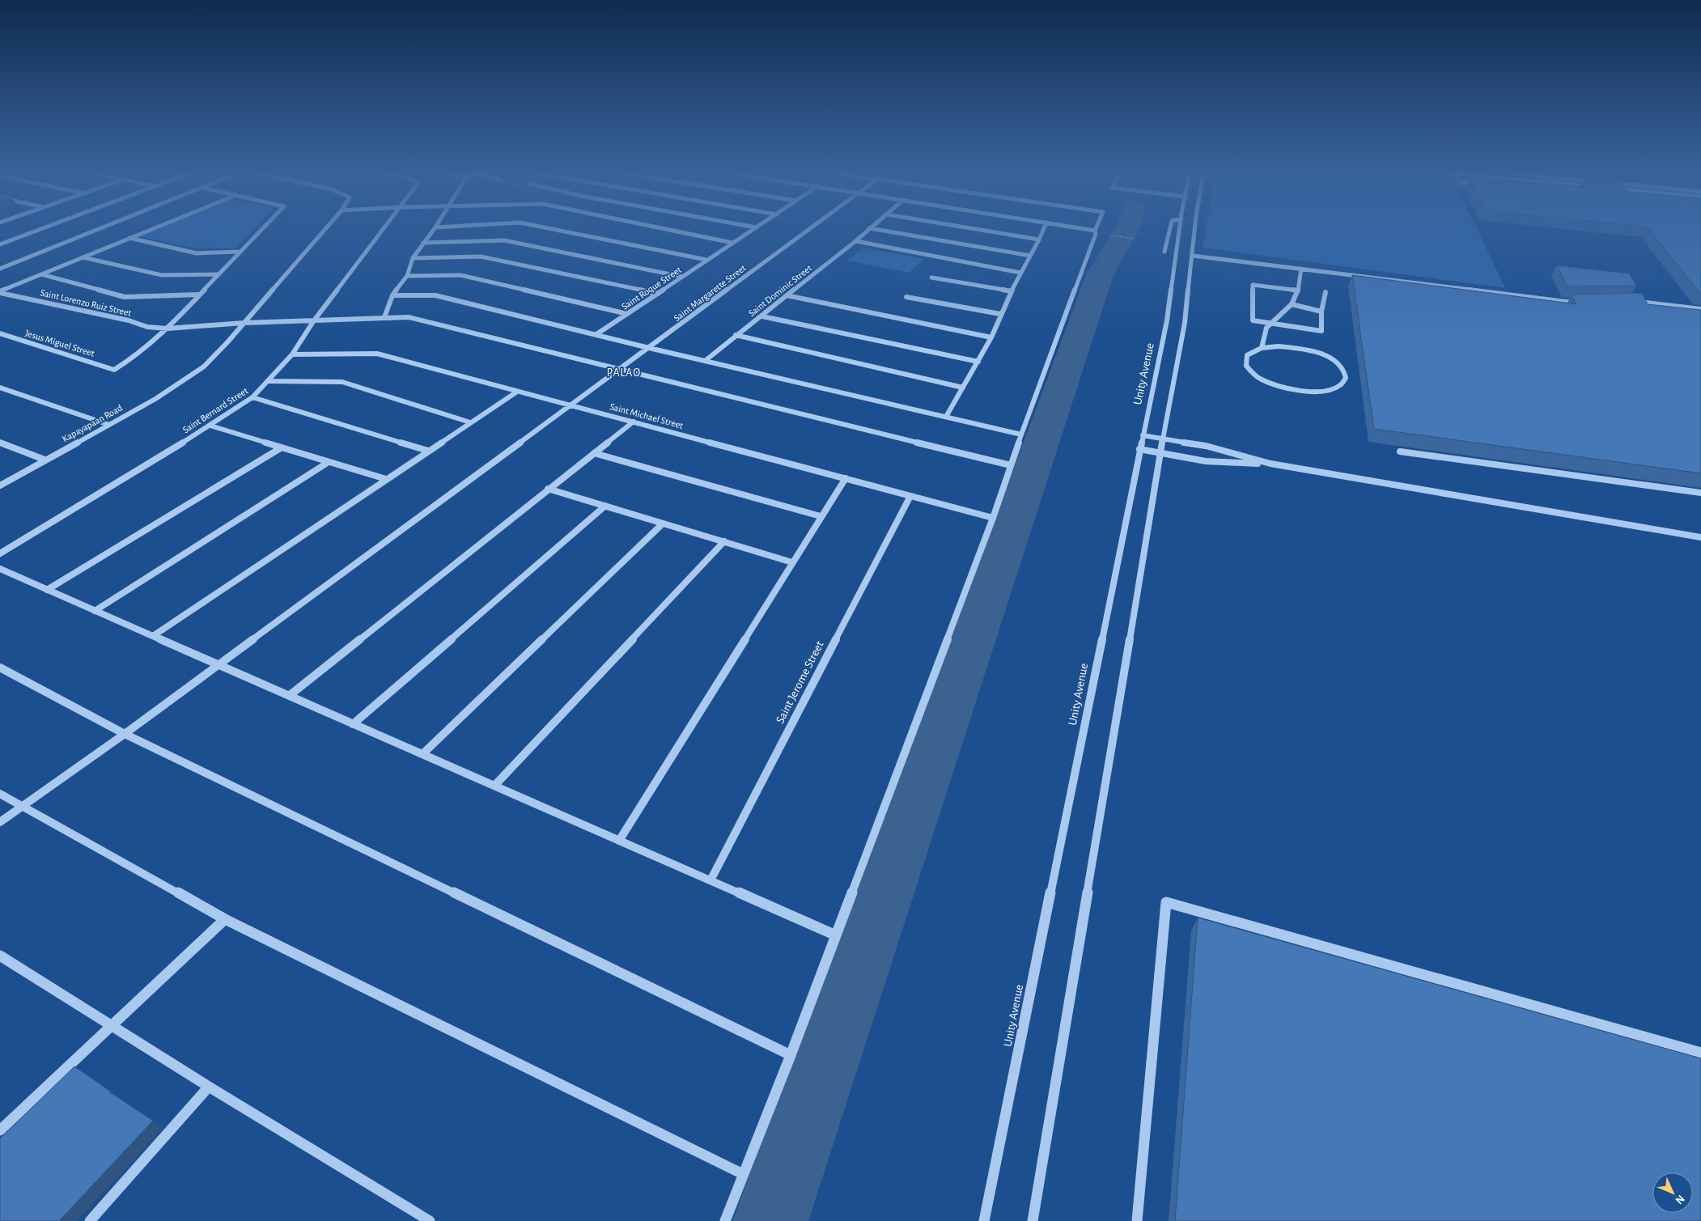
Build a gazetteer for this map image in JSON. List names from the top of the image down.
{
  "streets": {
    "street": [
      "Saint Roque Street",
      "Saint Dominic Street",
      "Saint Margarette Street",
      "Saint Lorenzo Ruiz Street",
      "Jesus Miguel Street",
      "Unity Avenue",
      "Saint Bernard Street",
      "Saint Michael Street",
      "Kapayapaan Road",
      "Saint Jerome Street"
    ]
  },
  "crossings": [
    ["Saint Lorenzo Ruiz Street", "Jesus Miguel Street"],
    ["Saint Lorenzo Ruiz Street", "Saint Bernard Street"],
    ["Saint Lorenzo Ruiz Street", "Kapayapaan Road"],
    ["Saint Bernard Street", "Saint Michael Street"],
    ["Saint Michael Street", "Saint Jerome Street"]
  ],
  "districts": ["PALAO"],
  "north": "bottom right"
}
